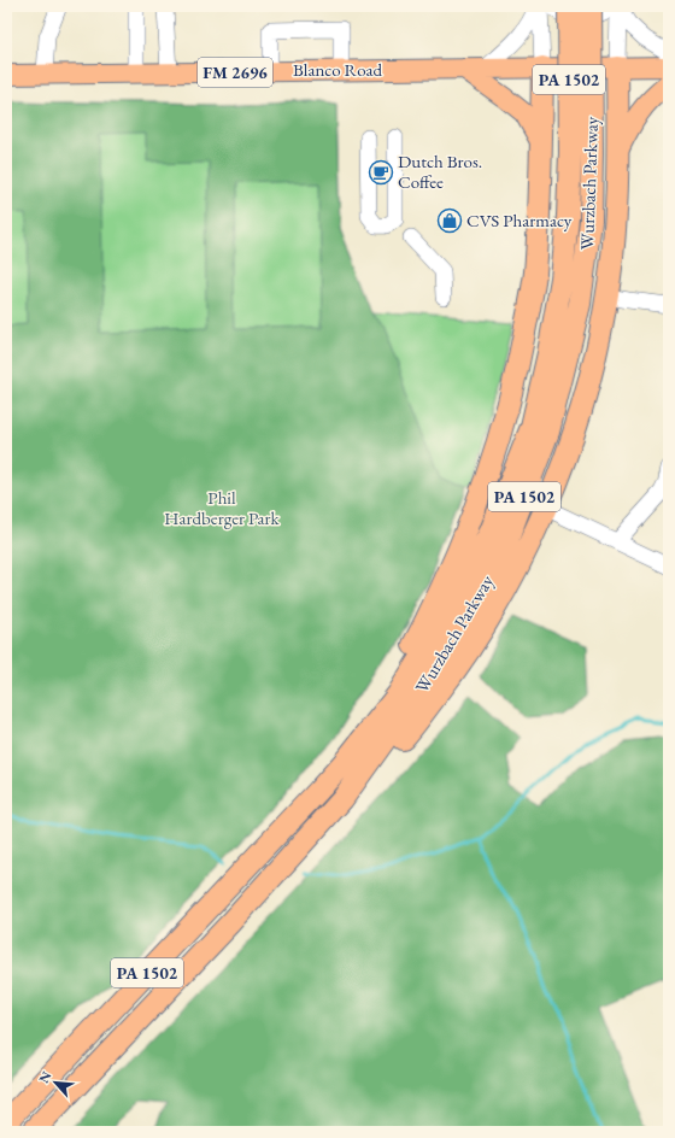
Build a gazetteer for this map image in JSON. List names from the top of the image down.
{
  "streets": {
    "highway": ["PA 1502", "Wurzbach Parkway"],
    "main road": ["Blanco Road", "FM 2696"]
  },
  "parks": ["Phil Hardberger Park"],
  "places": {
    "cafe": ["Dutch Bros. Coffee"],
    "shop": ["CVS Pharmacy"]
  },
  "north": "top left"
}
